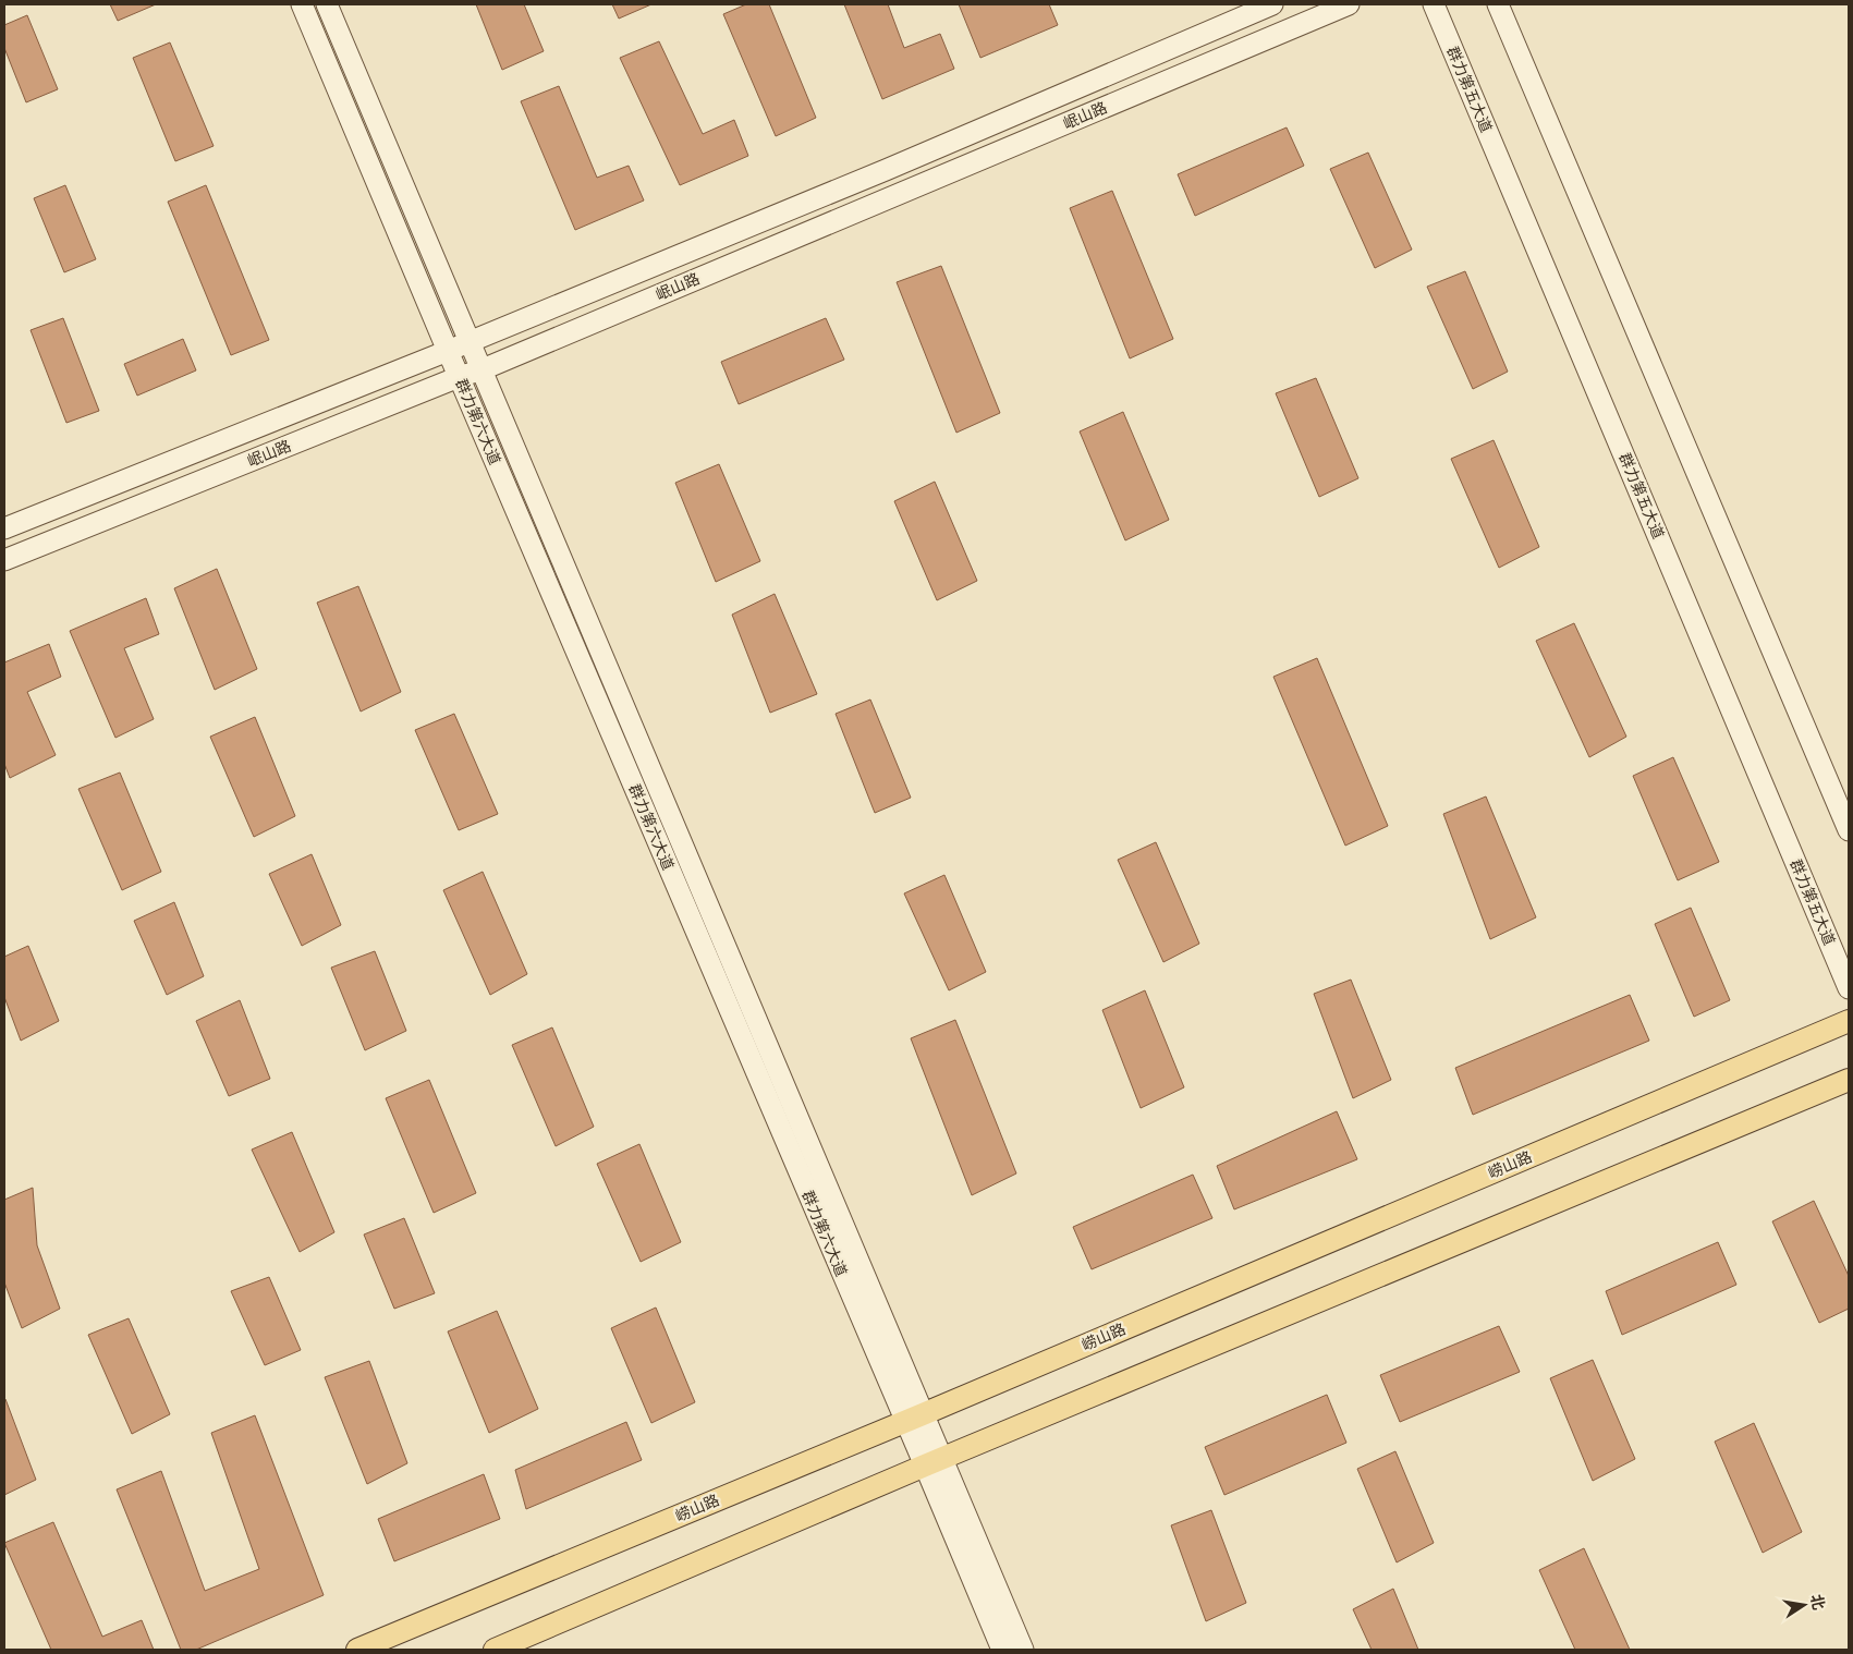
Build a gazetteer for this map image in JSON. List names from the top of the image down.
{
  "streets": {
    "main road": [
      "群力第五大道",
      "岷山路",
      "群力第六大道",
      "崂山路"
    ]
  },
  "crossings": [
    ["岷山路", "群力第六大道"],
    ["群力第六大道", "崂山路"]
  ],
  "north": "right"
}
